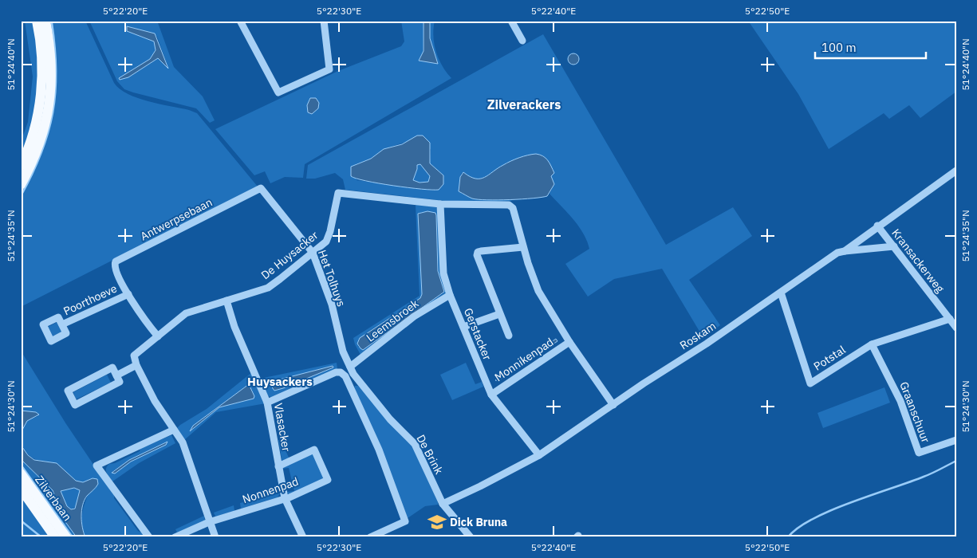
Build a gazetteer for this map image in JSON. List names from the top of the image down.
{
  "streets": {
    "main road": ["Zilverbaan"],
    "street": [
      "Antwerpsebaan",
      "De Huysacker",
      "Kransackerweg",
      "Het Tolhuys",
      "Poorthoeve",
      "Leemsbroek",
      "Gerstacker",
      "Roskam",
      "Potstal",
      "Monnikenpad",
      "Graanschuur",
      "Vlasacker",
      "De Brink",
      "Nonnenpad"
    ]
  },
  "crossings": [
    ["Antwerpsebaan", "De Huysacker"],
    ["Antwerpsebaan", "Het Tolhuys"],
    ["Antwerpsebaan", "Poorthoeve"],
    ["De Huysacker", "Het Tolhuys"],
    ["De Huysacker", "Gerstacker"],
    ["De Huysacker", "Roskam"],
    ["De Huysacker", "Monnikenpad"],
    ["De Huysacker", "Vlasacker"],
    ["Kransackerweg", "Roskam"],
    ["Kransackerweg", "Potstal"],
    ["Het Tolhuys", "Leemsbroek"],
    ["Het Tolhuys", "De Brink"],
    ["Leemsbroek", "Gerstacker"],
    ["Leemsbroek", "De Brink"],
    ["Gerstacker", "Roskam"],
    ["Gerstacker", "Monnikenpad"],
    ["Roskam", "Potstal"],
    ["Roskam", "De Brink"],
    ["Potstal", "Graanschuur"],
    ["Vlasacker", "Nonnenpad"]
  ],
  "districts": ["Zilverackers", "Huysackers"],
  "places": {
    "school or university": ["Dick Bruna"]
  },
  "scale_bar": "100 m",
  "coordinates": [
    "5°22'20\"E",
    "5°22'30\"E",
    "5°22'40\"E",
    "5°22'50\"E",
    "51°24'40\"N",
    "51°24'35\"N",
    "51°24'30\"N"
  ]
}
